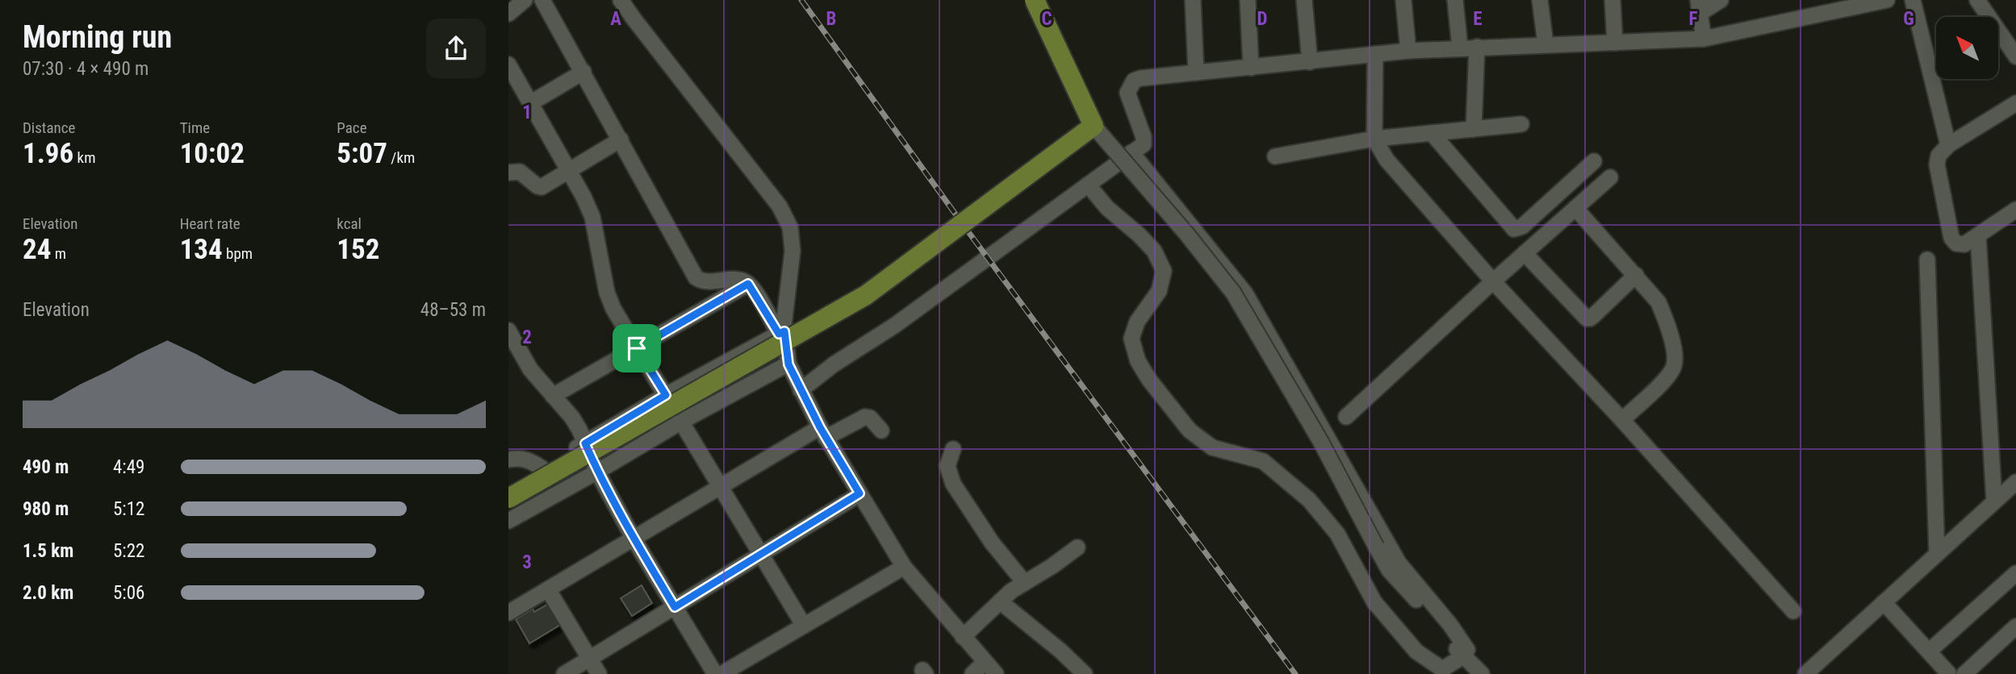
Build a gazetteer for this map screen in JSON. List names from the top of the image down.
{
  "north": "top left",
  "page": {
    "heading": ["Morning run", "07:30 · 4 × 490 m"],
    "stats": [
      ["Distance", "1.96 km"],
      ["Time", "10:02"],
      ["Pace", "5:07 /km"],
      ["Elevation", "24 m"],
      ["Heart rate", "134 bpm"],
      ["kcal", "152"]
    ],
    "chart": ["Elevation", "48–53 m"],
    "list": [
      {
        "name": "490 m",
        "note": "4:49"
      },
      {
        "name": "980 m",
        "note": "5:12"
      },
      {
        "name": "1.5 km",
        "note": "5:22"
      },
      {
        "name": "2.0 km",
        "note": "5:06"
      }
    ]
  },
  "grid": {
    "columns": [
      "A",
      "B",
      "C",
      "D",
      "E",
      "F",
      "G"
    ],
    "rows": ["1", "2", "3"]
  }
}
